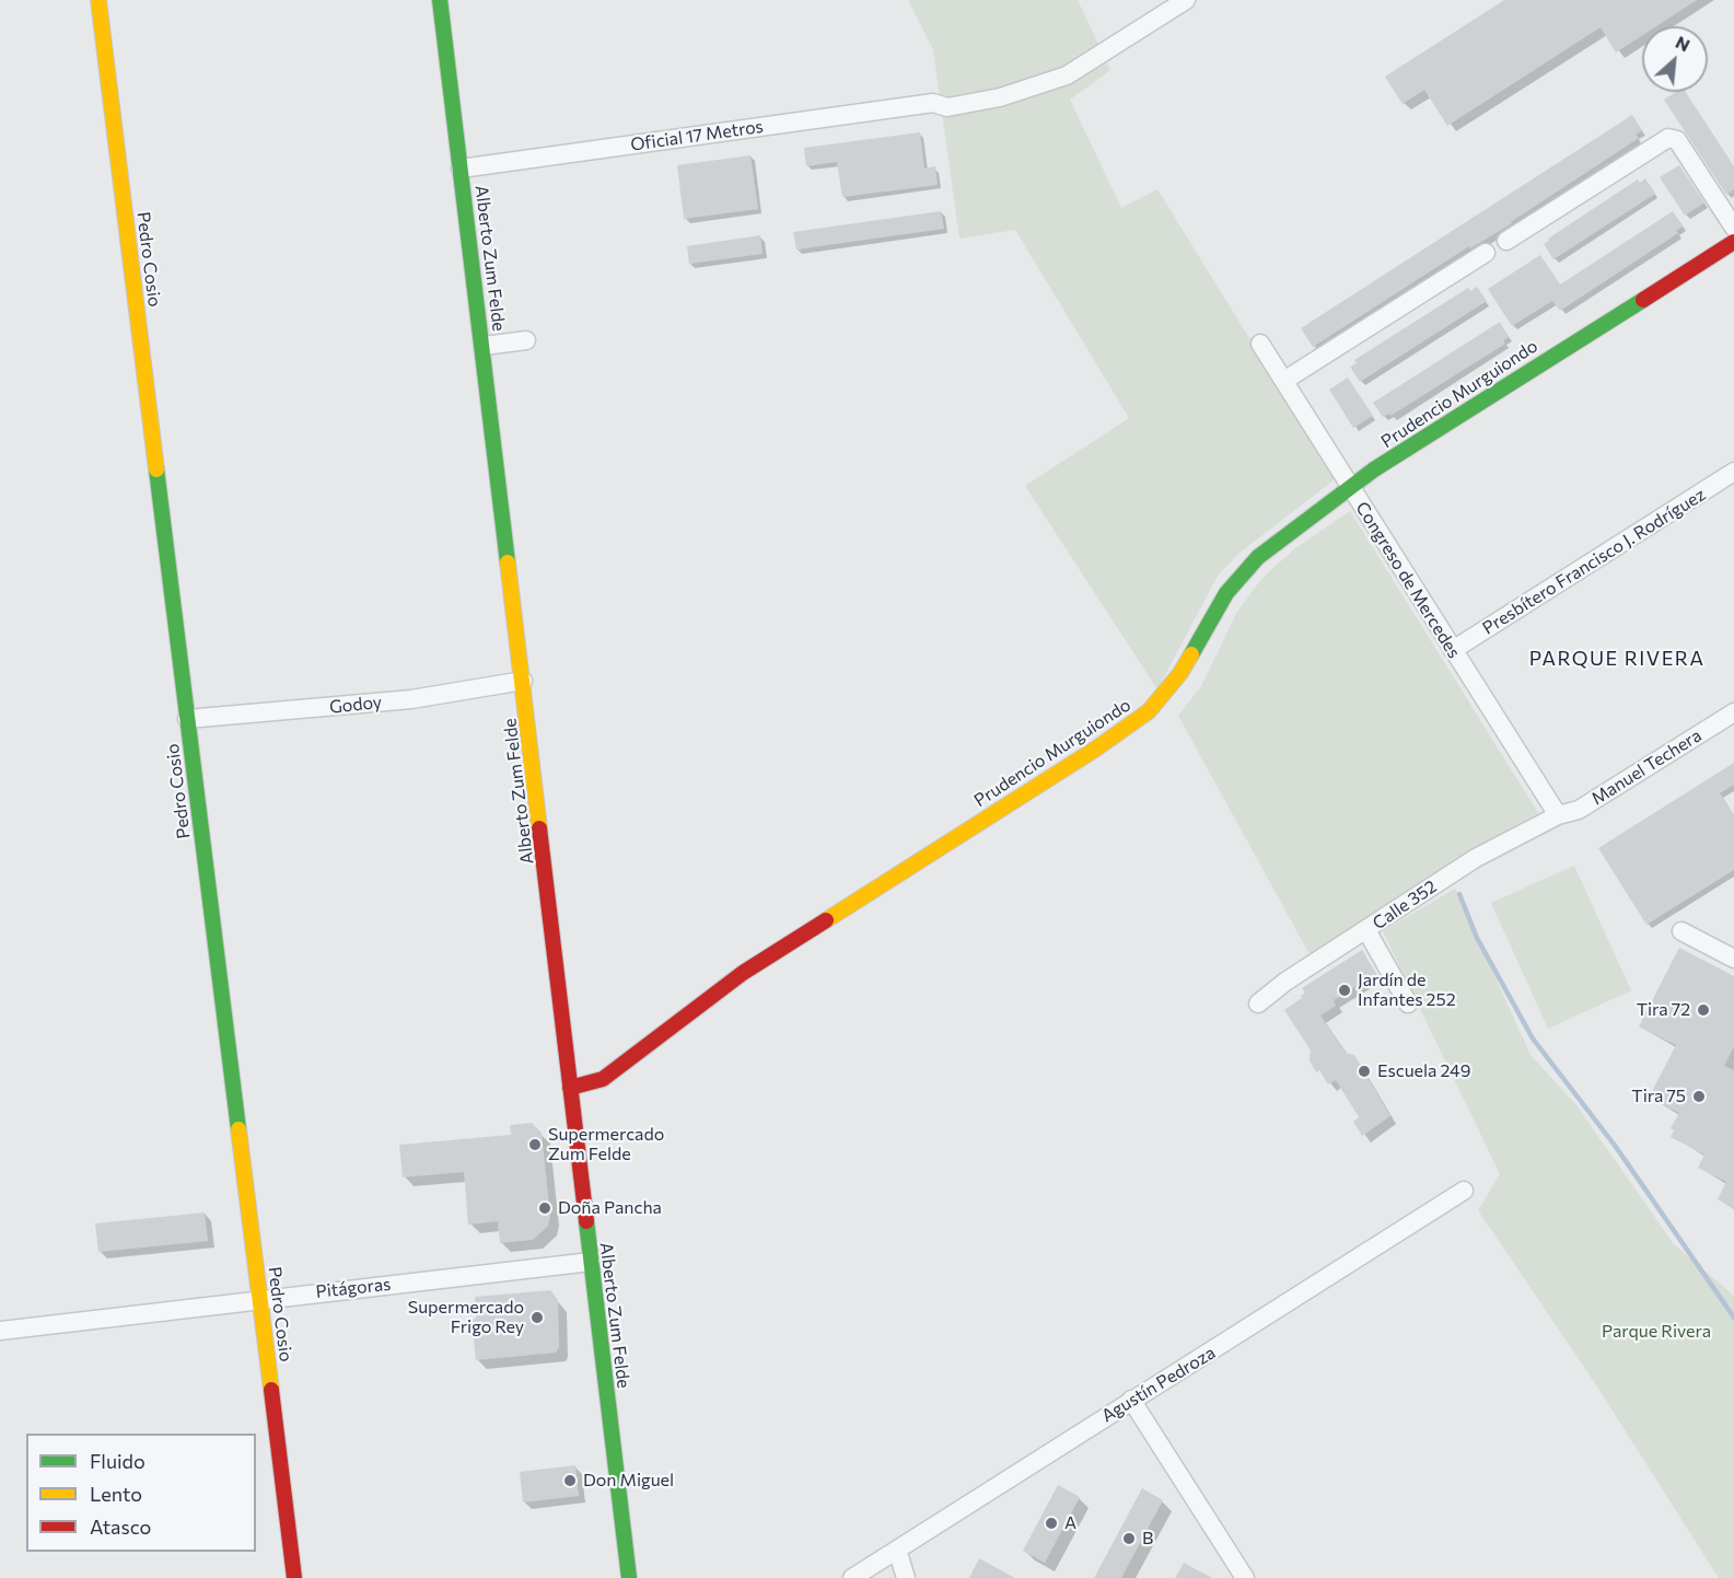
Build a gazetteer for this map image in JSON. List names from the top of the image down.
{
  "streets": {
    "street": [
      "Oficial 17 Metros",
      "Alberto Zum Felde",
      "Pedro Cosio",
      "Prudencio Murguiondo",
      "Presbítero Francisco J. Rodríguez",
      "Congreso de Mercedes",
      "Godoy",
      "Manuel Techera",
      "Calle 352",
      "Pitágoras",
      "Agustín Pedroza"
    ]
  },
  "crossings": [
    ["Oficial 17 Metros", "Alberto Zum Felde"],
    ["Alberto Zum Felde", "Prudencio Murguiondo"],
    ["Alberto Zum Felde", "Godoy"],
    ["Alberto Zum Felde", "Pitágoras"],
    ["Pedro Cosio", "Godoy"],
    ["Pedro Cosio", "Pitágoras"],
    ["Prudencio Murguiondo", "Congreso de Mercedes"],
    ["Presbítero Francisco J. Rodríguez", "Congreso de Mercedes"],
    ["Congreso de Mercedes", "Manuel Techera"],
    ["Congreso de Mercedes", "Calle 352"],
    ["Manuel Techera", "Calle 352"]
  ],
  "districts": ["PARQUE RIVERA"],
  "parks": ["Parque Rivera"],
  "places": [
    "Jardín de Infantes 252",
    "Tira 72",
    "Escuela 249",
    "Tira 75",
    "Supermercado Zum Felde",
    "Doña Pancha",
    "Supermercado Frigo Rey",
    "Don Miguel",
    "A",
    "B"
  ],
  "legend": ["Fluido", "Lento", "Atasco"],
  "north": "top right"
}
